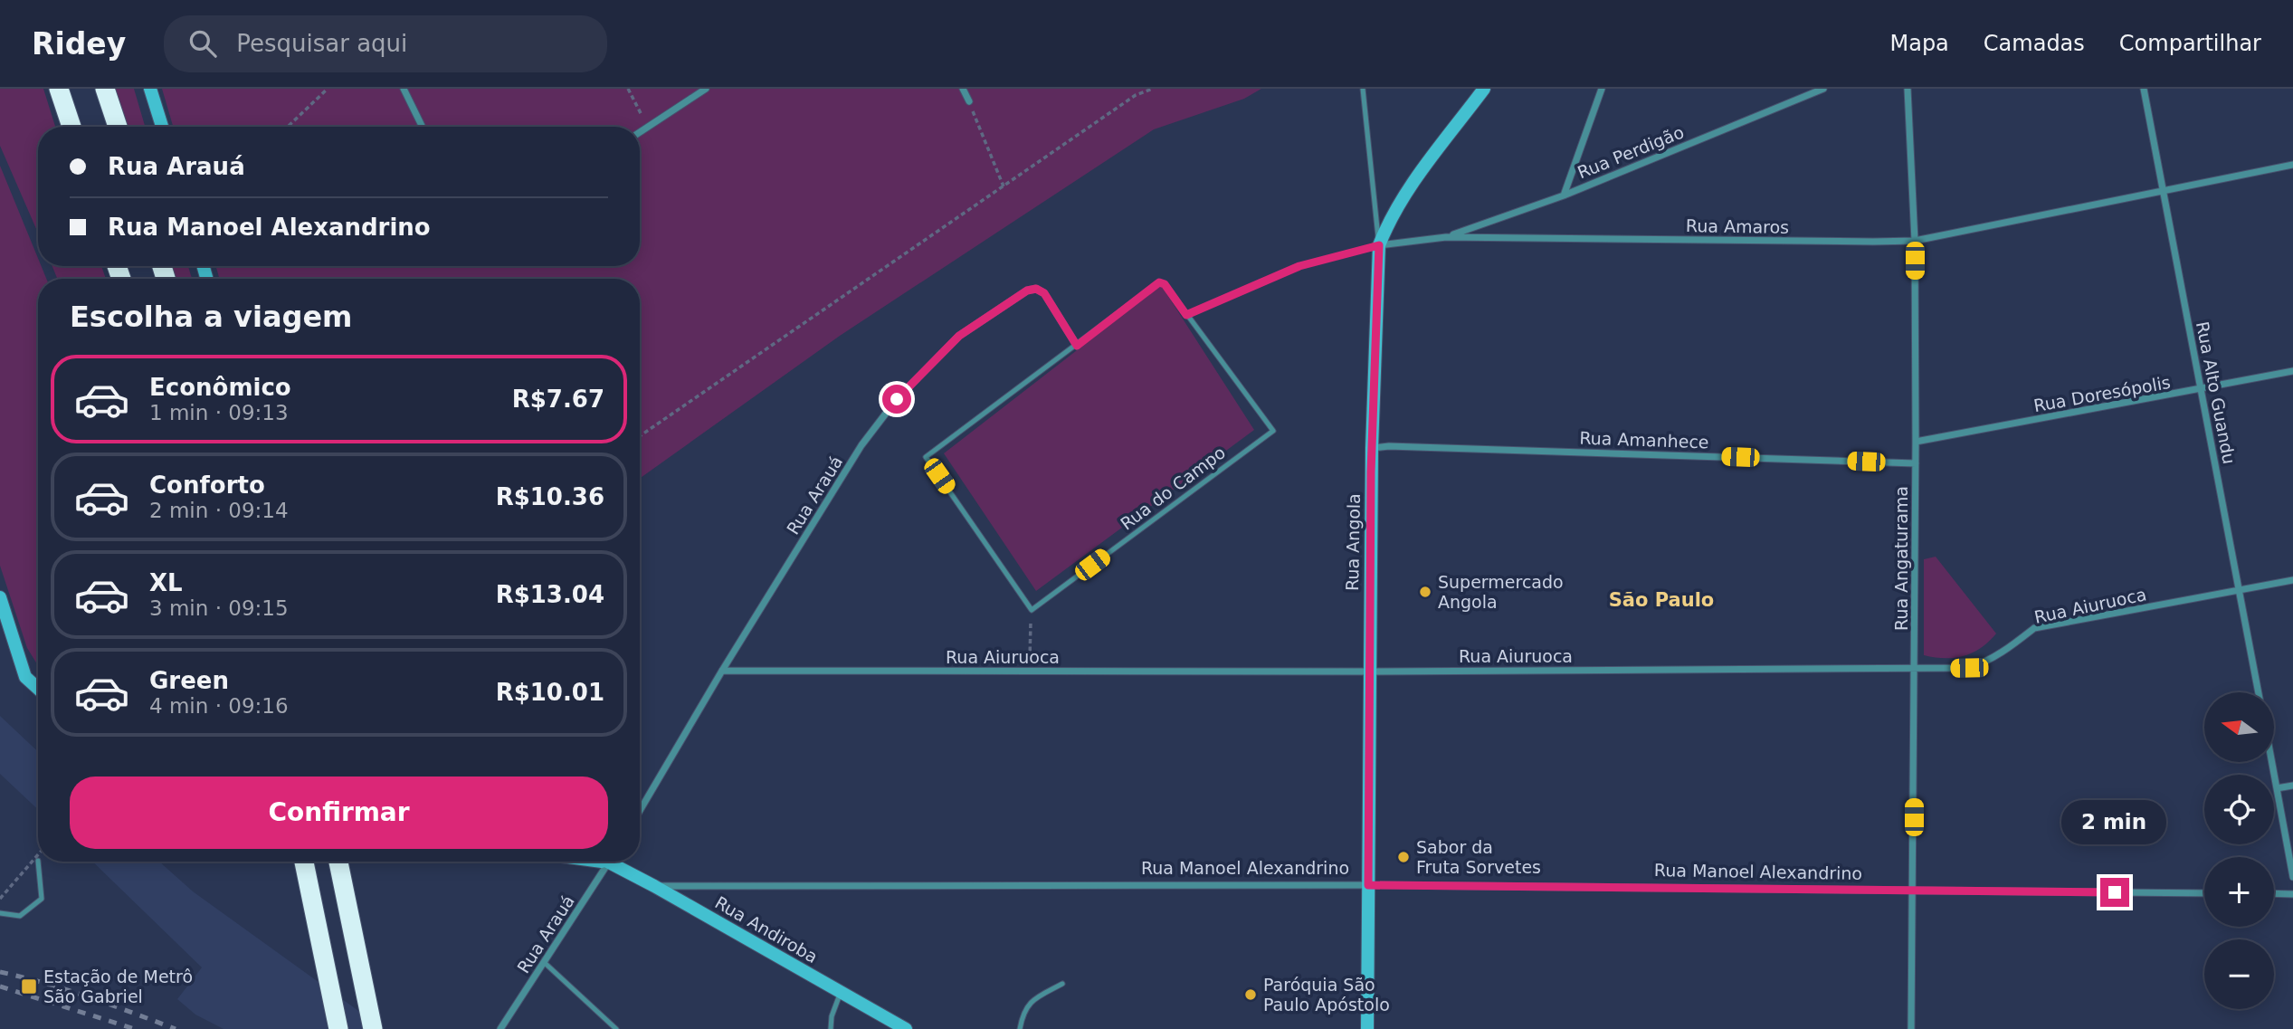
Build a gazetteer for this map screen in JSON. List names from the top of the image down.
{
  "streets": {
    "street": [
      "Rua Perdigão",
      "Rua Amaros",
      "Rua Alto Guandu",
      "Rua Doresópolis",
      "Rua Amanhece",
      "Rua Arauá",
      "Rua Angola",
      "Rua Angaturama",
      "Rua Aiuruoca",
      "Rua Manoel Alexandrino",
      "Rua Andiroba"
    ],
    "lane": ["Rua do Campo"]
  },
  "crossings": [
    ["Rua Perdigão", "Rua Amaros"],
    ["Rua Amaros", "Rua Alto Guandu"],
    ["Rua Amaros", "Rua do Campo"],
    ["Rua Amaros", "Rua Angola"],
    ["Rua Amaros", "Rua Angaturama"],
    ["Rua Alto Guandu", "Rua Doresópolis"],
    ["Rua Alto Guandu", "Rua Aiuruoca"],
    ["Rua Doresópolis", "Rua Angaturama"],
    ["Rua Amanhece", "Rua Angola"],
    ["Rua Amanhece", "Rua Angaturama"],
    ["Rua do Campo", "Rua Arauá"],
    ["Rua Arauá", "Rua Aiuruoca"],
    ["Rua Angola", "Rua Aiuruoca"],
    ["Rua Angola", "Rua Manoel Alexandrino"],
    ["Rua Angaturama", "Rua Aiuruoca"],
    ["Rua Angaturama", "Rua Manoel Alexandrino"],
    ["Rua Manoel Alexandrino", "Rua Andiroba"]
  ],
  "districts": ["São Paulo"],
  "places": {
    "other": ["Supermercado Angola", "Sabor da Fruta Sorvetes", "Paróquia São Paulo Apóstolo"],
    "transit": ["Estação de Metrô São Gabriel"]
  },
  "north": "left",
  "page": {
    "header": "Ridey",
    "search": "Pesquisar aqui",
    "nav": ["Mapa", "Camadas", "Compartilhar"],
    "banner": ["Rua Arauá", "Rua Manoel Alexandrino"],
    "heading": "Escolha a viagem",
    "list": [
      {
        "name": "Econômico",
        "note": "1 min · 09:13",
        "value": "R$7.67"
      },
      {
        "name": "Conforto",
        "note": "2 min · 09:14",
        "value": "R$10.36"
      },
      {
        "name": "XL",
        "note": "3 min · 09:15",
        "value": "R$13.04"
      },
      {
        "name": "Green",
        "note": "4 min · 09:16",
        "value": "R$10.01"
      }
    ],
    "map_buttons": ["+", "−"],
    "buttons": "Confirmar",
    "bubble": "2 min"
  }
}
